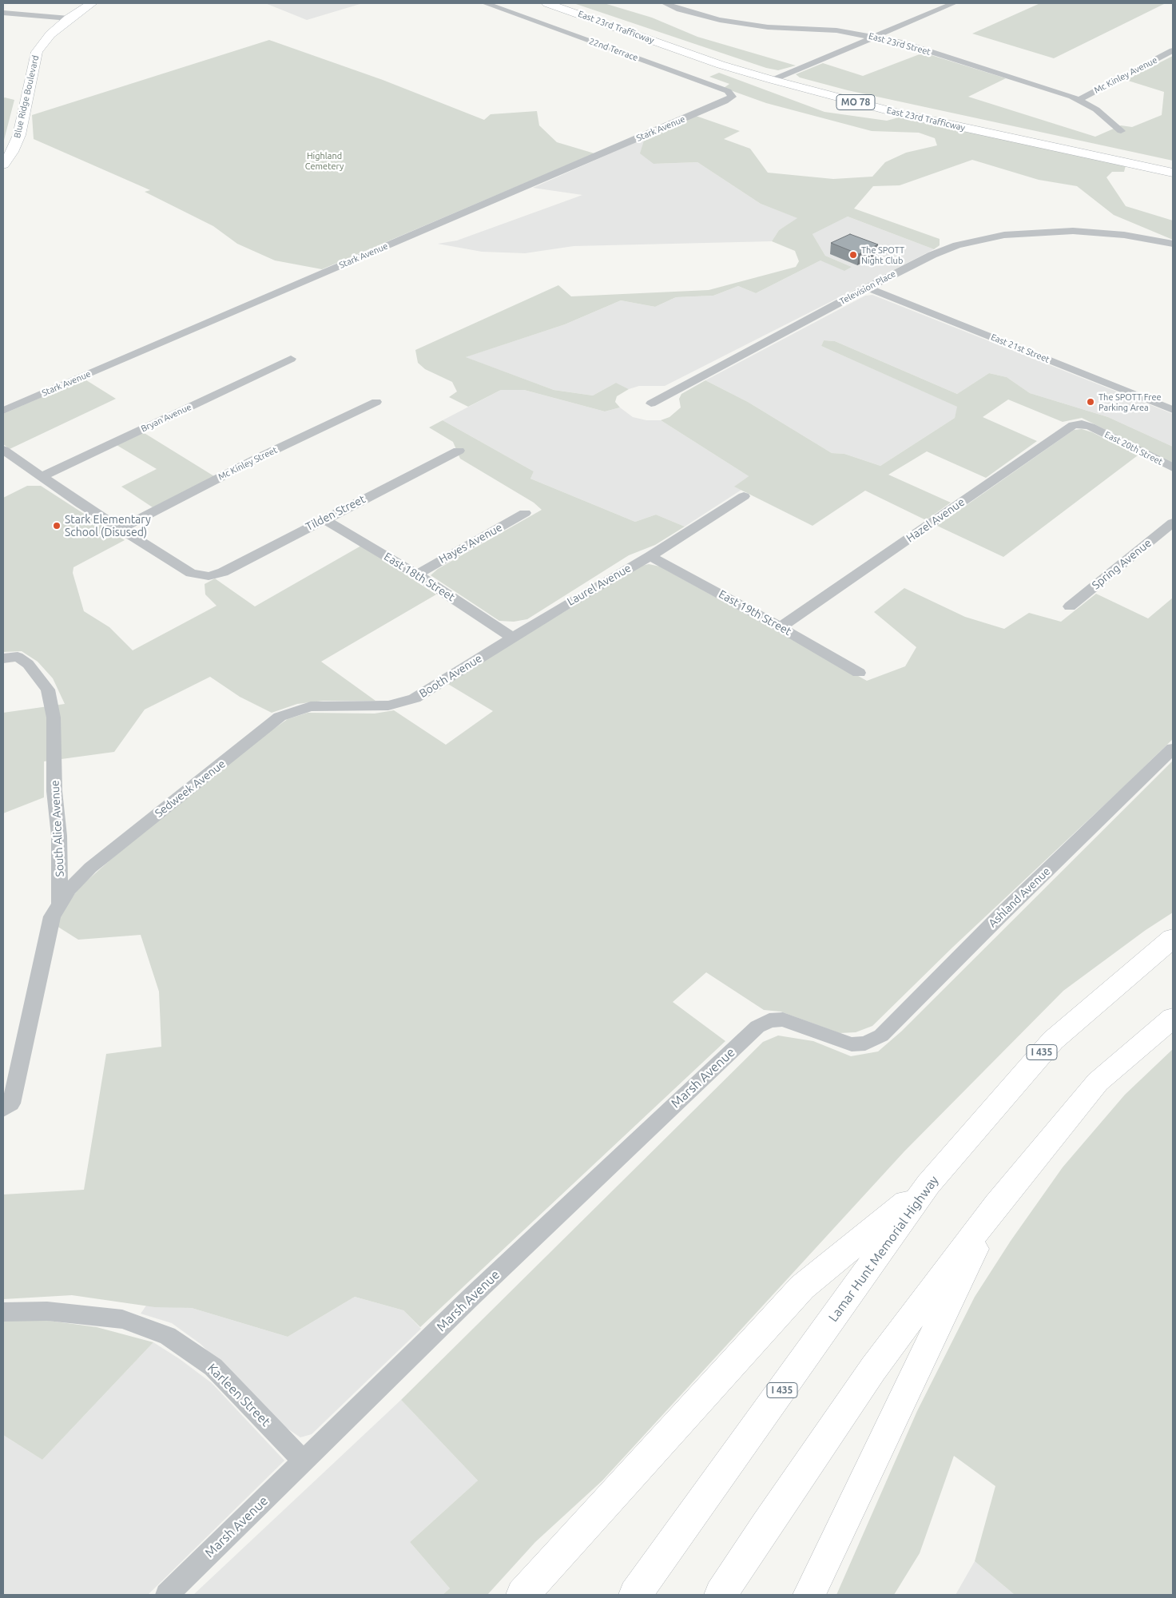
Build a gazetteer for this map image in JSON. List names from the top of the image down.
{
  "streets": {
    "main road": [
      "East 23rd Trafficway",
      "Blue Ridge Boulevard",
      "MO 78",
      "I 435",
      "Lamar Hunt Memorial Highway"
    ],
    "street": [
      "East 23rd Street",
      "22nd Terrace",
      "Mc Kinley Avenue",
      "Stark Avenue",
      "Television Place",
      "East 21st Street",
      "Bryan Avenue",
      "East 20th Street",
      "Mc Kinley Street",
      "Tilden Street",
      "Hazel Avenue",
      "Hayes Avenue",
      "Spring Avenue",
      "East 18th Street",
      "Laurel Avenue",
      "East 19th Street",
      "Booth Avenue",
      "Sedweek Avenue",
      "South Alice Avenue",
      "Ashland Avenue",
      "Marsh Avenue",
      "Karleen Street"
    ]
  },
  "crossings": [
    ["East 23rd Street", "Mc Kinley Avenue"],
    ["22nd Terrace", "Stark Avenue"],
    ["Television Place", "East 21st Street"],
    ["East 20th Street", "Hazel Avenue"],
    ["Mc Kinley Street", "Tilden Street"],
    ["Tilden Street", "East 18th Street"],
    ["Hazel Avenue", "East 19th Street"],
    ["Hayes Avenue", "East 18th Street"],
    ["East 18th Street", "Laurel Avenue"],
    ["East 18th Street", "Booth Avenue"],
    ["Laurel Avenue", "East 19th Street"],
    ["Laurel Avenue", "Booth Avenue"],
    ["Booth Avenue", "Sedweek Avenue"],
    ["Sedweek Avenue", "South Alice Avenue"],
    ["Ashland Avenue", "Marsh Avenue"],
    ["Marsh Avenue", "Karleen Street"]
  ],
  "parks": ["Highland Cemetery"],
  "places": ["The SPOTT Night Club", "The SPOTT Free Parking Area", "Stark Elementary School (Disused)"]
}
